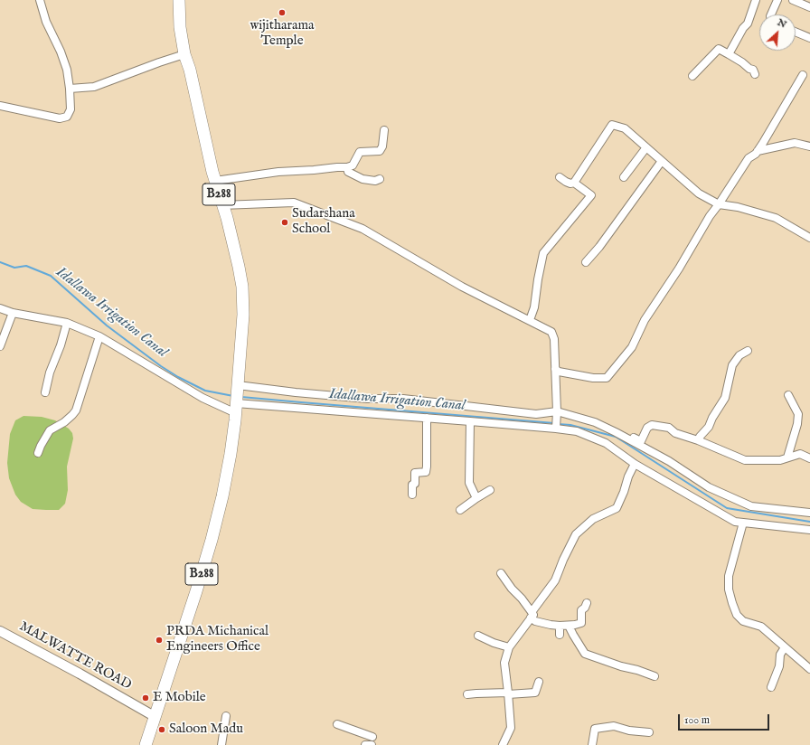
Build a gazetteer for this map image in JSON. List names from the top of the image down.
{
  "streets": {
    "main road": ["B288"],
    "street": ["MALWATTE ROAD"]
  },
  "crossings": [
    ["B288", "MALWATTE ROAD"]
  ],
  "water": ["Idallawa Irrigation Canal"],
  "places": [
    "wijitharama Temple",
    "Sudarshana School",
    "PRDA Michanical Engineers Office",
    "E Mobile",
    "Saloon Madu"
  ],
  "scale_bar": "100 m",
  "north": "top right"
}
